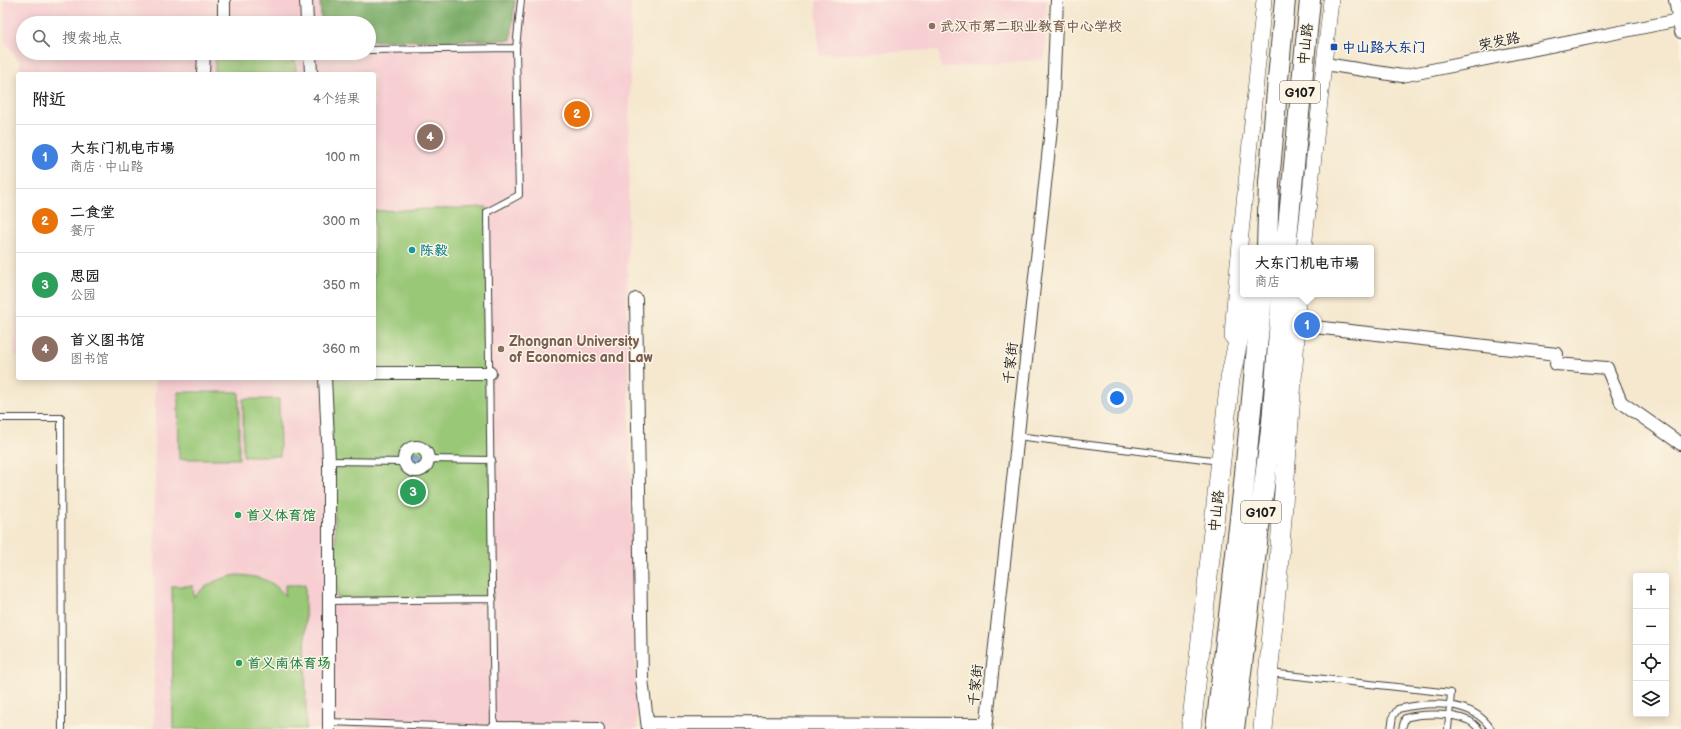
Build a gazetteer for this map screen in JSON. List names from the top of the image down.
{
  "streets": {
    "highway": ["中山路", "G107"],
    "street": ["荣发路", "千家街"]
  },
  "places": {
    "other": [
      "武汉市第二职业教育中心学校",
      "陈毅",
      "Zhongnan University of Economics and Law",
      "首义体育馆",
      "首义南体育场"
    ],
    "transit": ["中山路大东门"]
  },
  "page": {
    "search": "搜索地点",
    "heading": ["附近", "4个结果"],
    "pins": [
      "2",
      "4",
      "1",
      "3"
    ],
    "list": [
      {
        "mark": "1",
        "name": "大东门机电市場",
        "note": "商店 · 中山路",
        "value": "100 m"
      },
      {
        "mark": "2",
        "name": "二食堂",
        "note": "餐厅",
        "value": "300 m"
      },
      {
        "mark": "3",
        "name": "思园",
        "note": "公园",
        "value": "350 m"
      },
      {
        "mark": "4",
        "name": "首义图书馆",
        "note": "图书馆",
        "value": "360 m"
      }
    ],
    "popup": ["大东门机电市場", "商店"],
    "map_buttons": ["+", "−"]
  }
}
